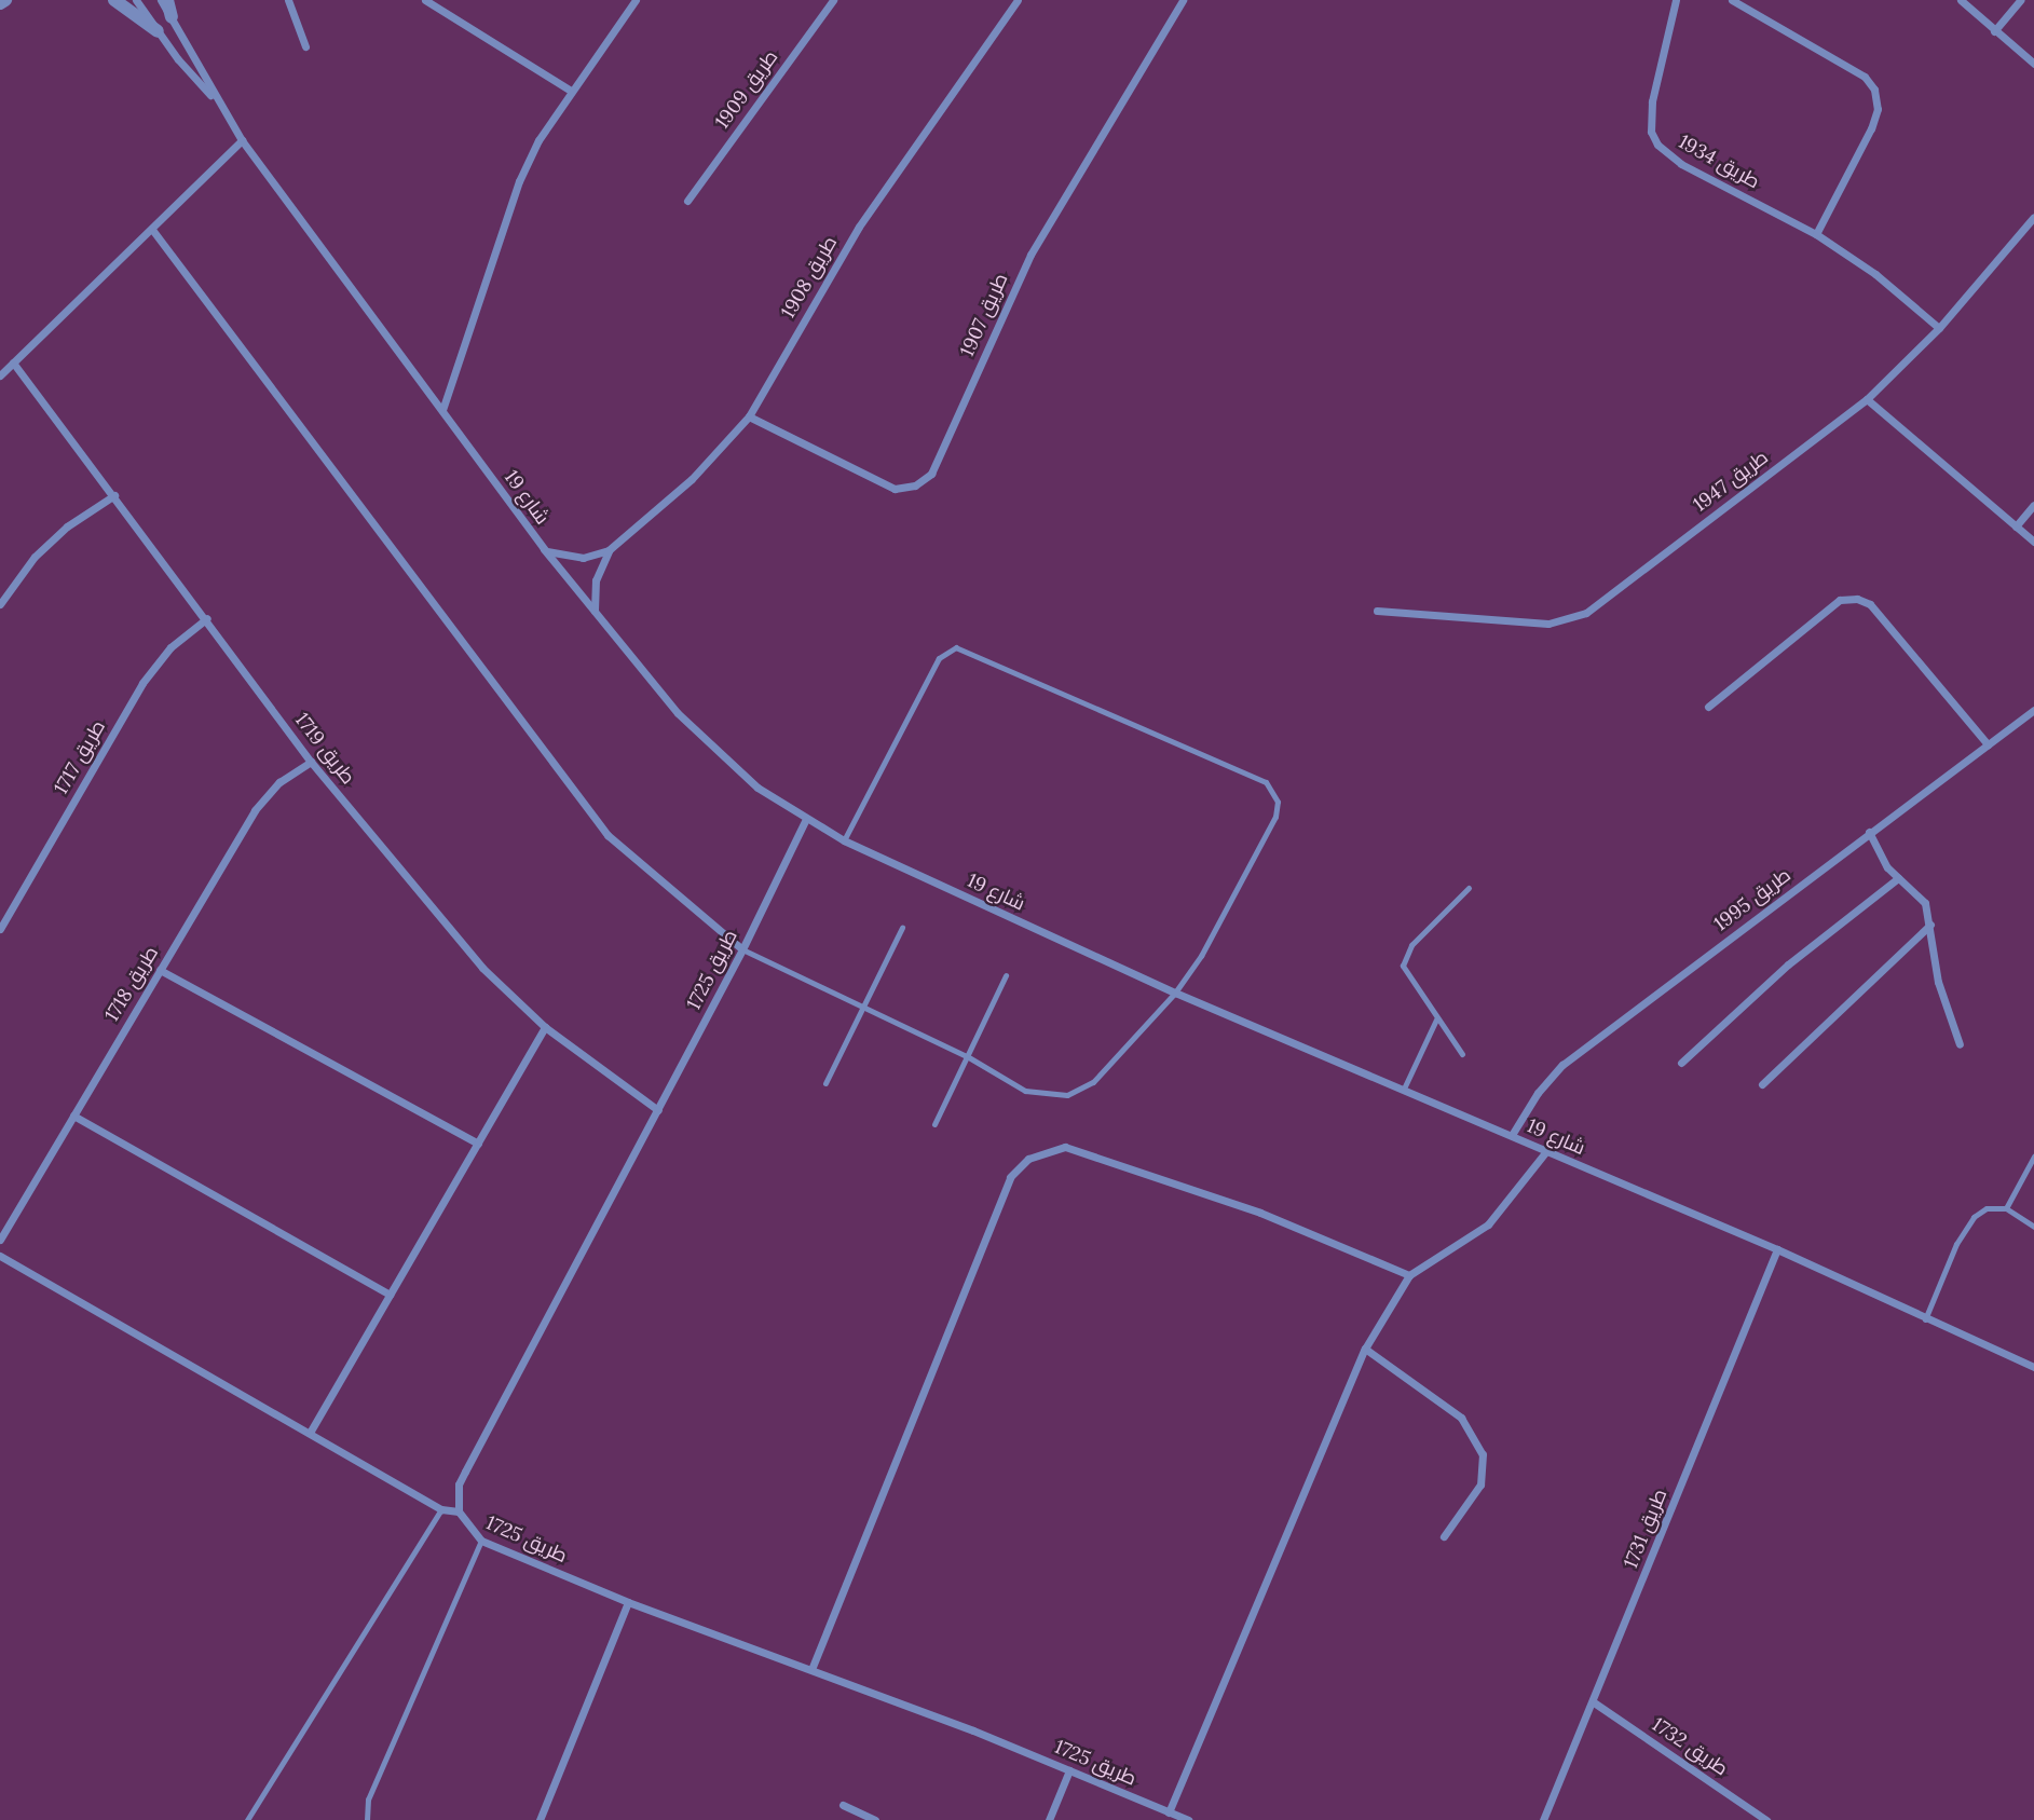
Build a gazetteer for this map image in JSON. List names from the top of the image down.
{
  "streets": {
    "street": [
      "طريق 1909",
      "طريق 1934",
      "طريق 1908",
      "طريق 1907",
      "طريق 1947",
      "شارع 19",
      "طريق 1719",
      "طريق 1717",
      "طريق 1995",
      "طريق 1725",
      "طريق 1718",
      "طريق 1731",
      "طريق 1732"
    ]
  },
  "crossings": [
    ["طريق 1934", "طريق 1947"],
    ["طريق 1908", "طريق 1907"],
    ["طريق 1908", "شارع 19"],
    ["شارع 19", "طريق 1995"],
    ["شارع 19", "طريق 1725"],
    ["شارع 19", "طريق 1731"],
    ["طريق 1719", "طريق 1717"],
    ["طريق 1719", "طريق 1725"],
    ["طريق 1719", "طريق 1718"],
    ["طريق 1731", "طريق 1732"]
  ]
}
